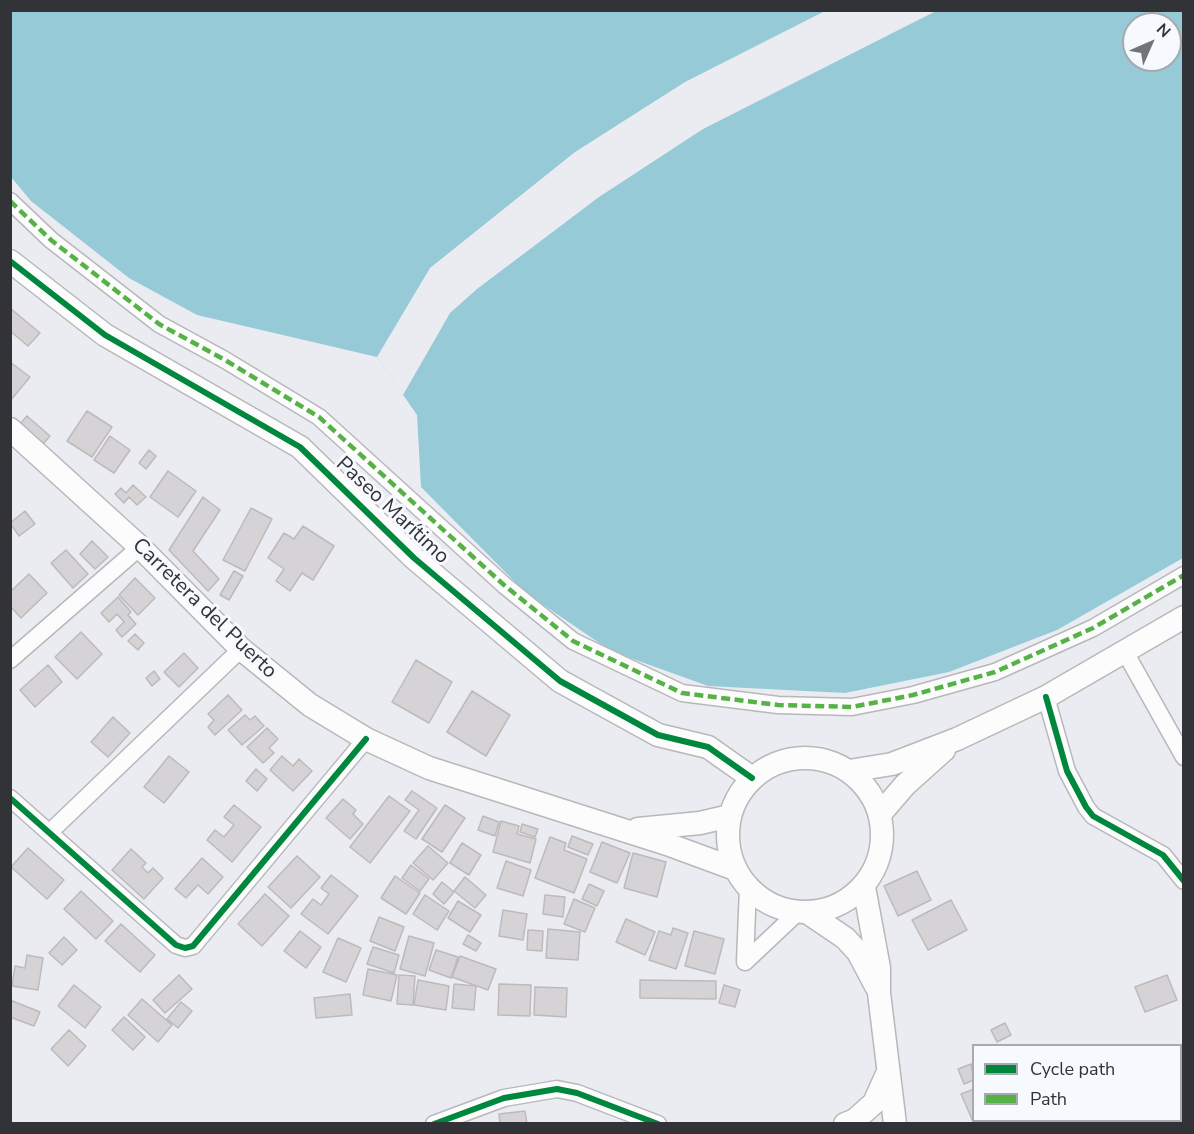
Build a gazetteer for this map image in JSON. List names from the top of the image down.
{
  "streets": {
    "main road": ["Paseo Marítimo", "Carretera del Puerto"]
  },
  "crossings": [
    ["Paseo Marítimo", "Carretera del Puerto"]
  ],
  "legend": ["Cycle path", "Path"],
  "north": "top right"
}
